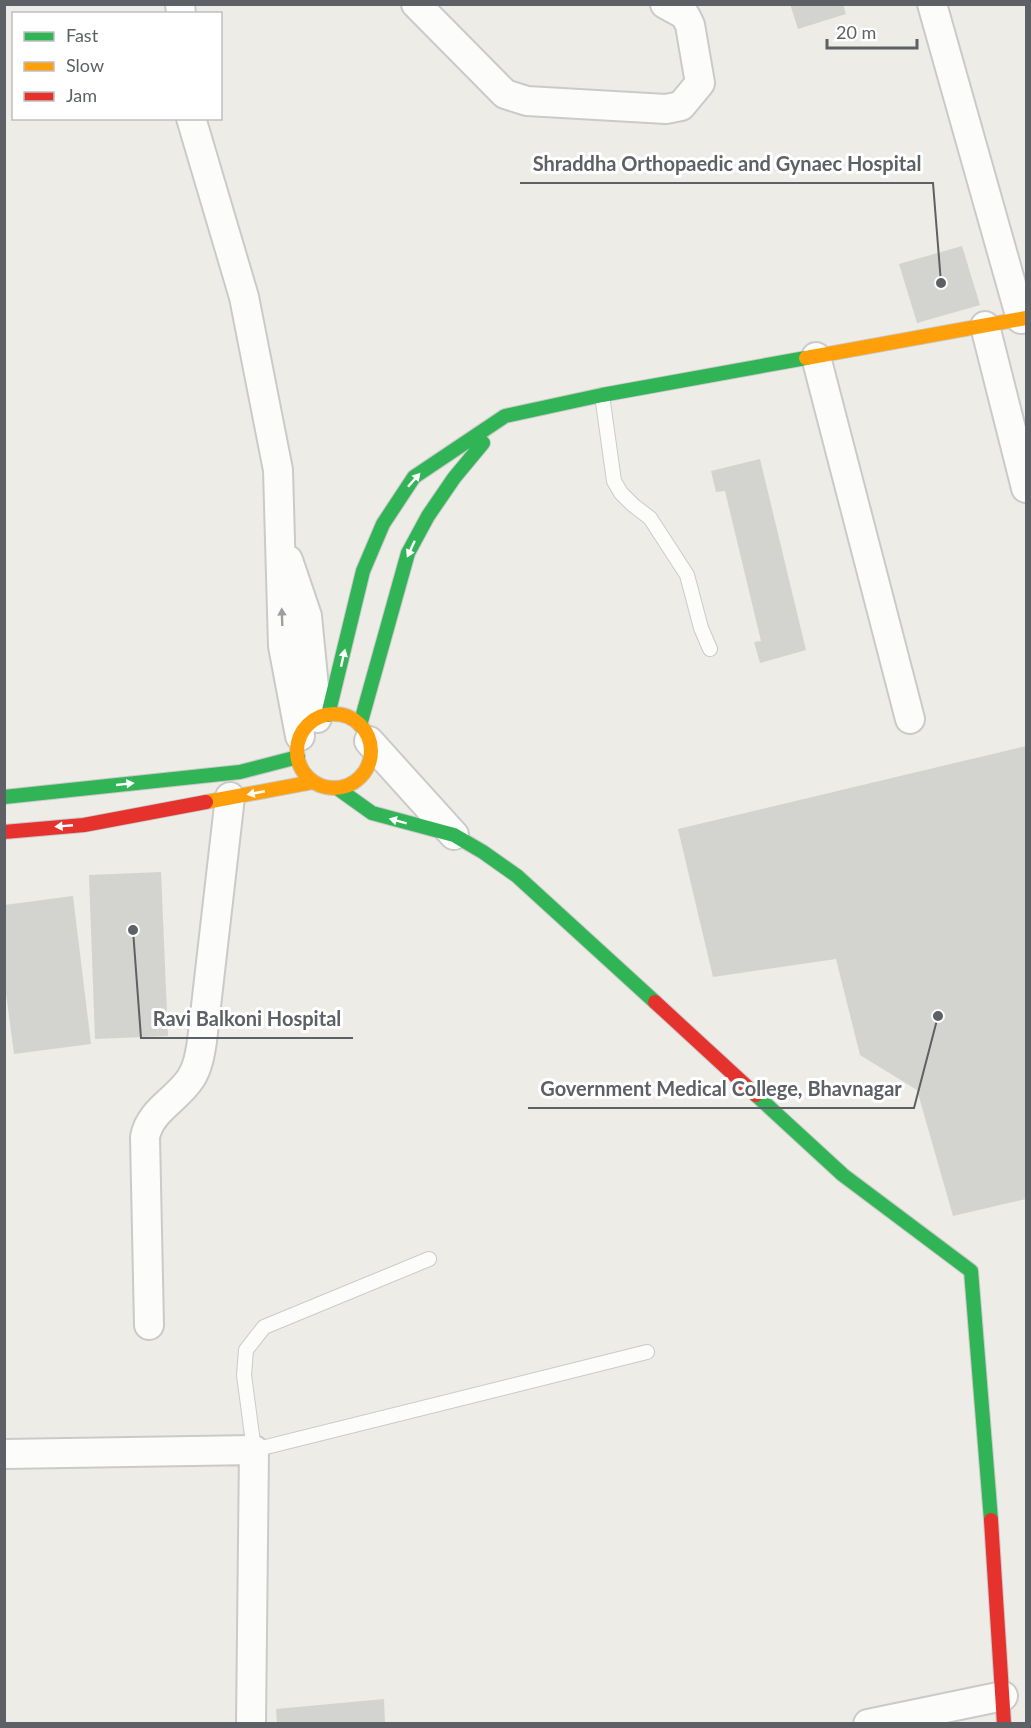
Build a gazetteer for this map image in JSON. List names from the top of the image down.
{
  "places": ["Shraddha Orthopaedic and Gynaec Hospital", "Ravi Balkoni Hospital", "Government Medical College, Bhavnagar"],
  "legend": ["Fast", "Slow", "Jam"],
  "scale_bar": "20 m"
}
